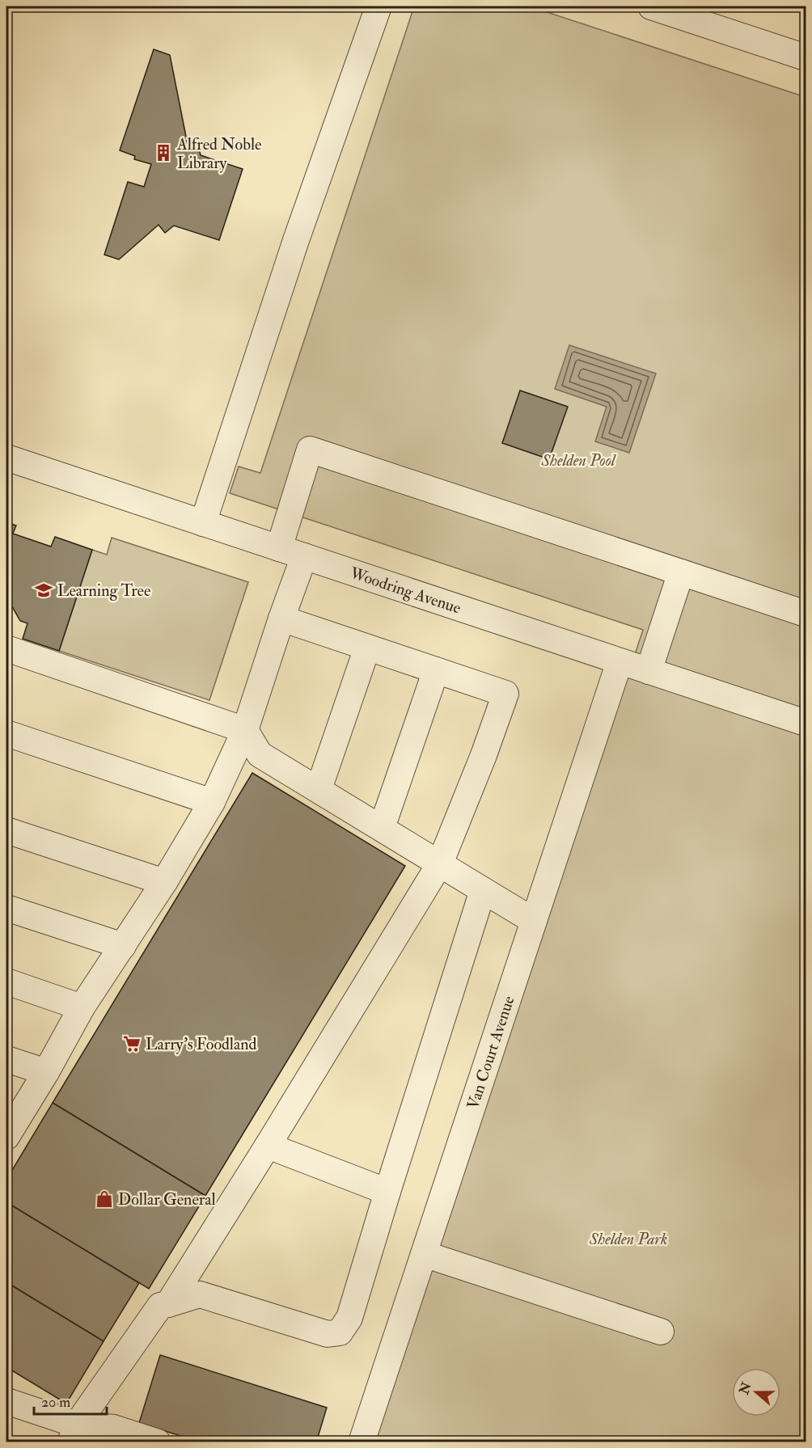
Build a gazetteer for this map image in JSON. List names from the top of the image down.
{
  "streets": {
    "street": ["Woodring Avenue", "Van Court Avenue"]
  },
  "crossings": [
    ["Woodring Avenue", "Van Court Avenue"]
  ],
  "parks": ["Shelden Pool", "Shelden Park"],
  "places": {
    "building": ["Alfred Noble Library"],
    "school or university": ["Learning Tree"],
    "supermarket": ["Larry's Foodland"],
    "shop": ["Dollar General"]
  },
  "scale_bar": "20 m",
  "north": "left"
}
